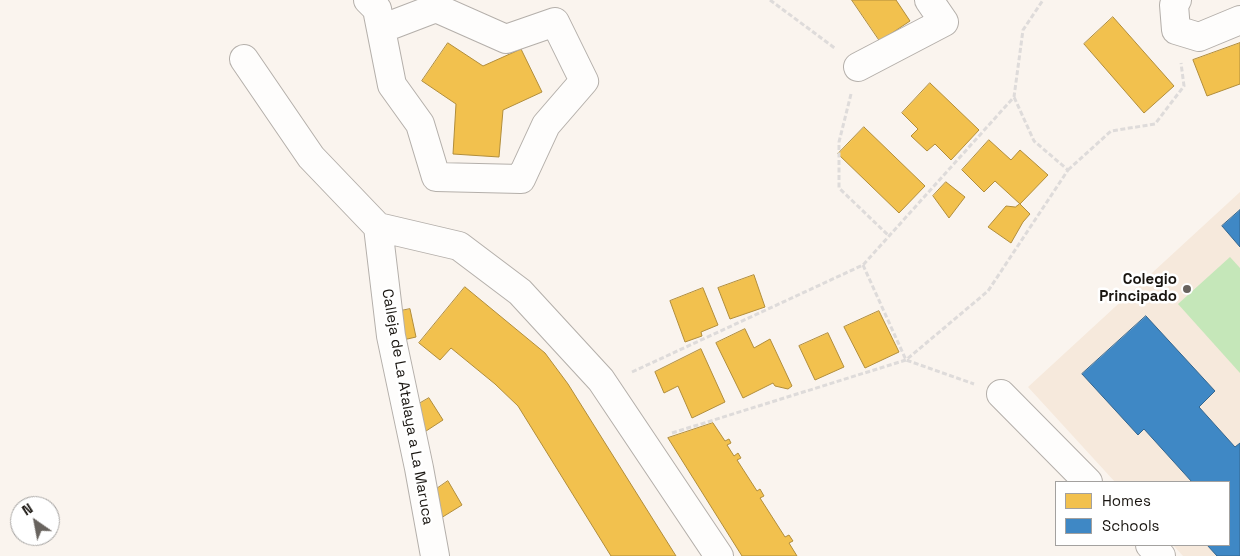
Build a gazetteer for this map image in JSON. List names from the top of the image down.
{
  "streets": {
    "street": ["Calleja de La Atalaya a La Maruca"]
  },
  "places": ["Colegio Principado"],
  "legend": ["Homes", "Schools"],
  "north": "top left"
}
